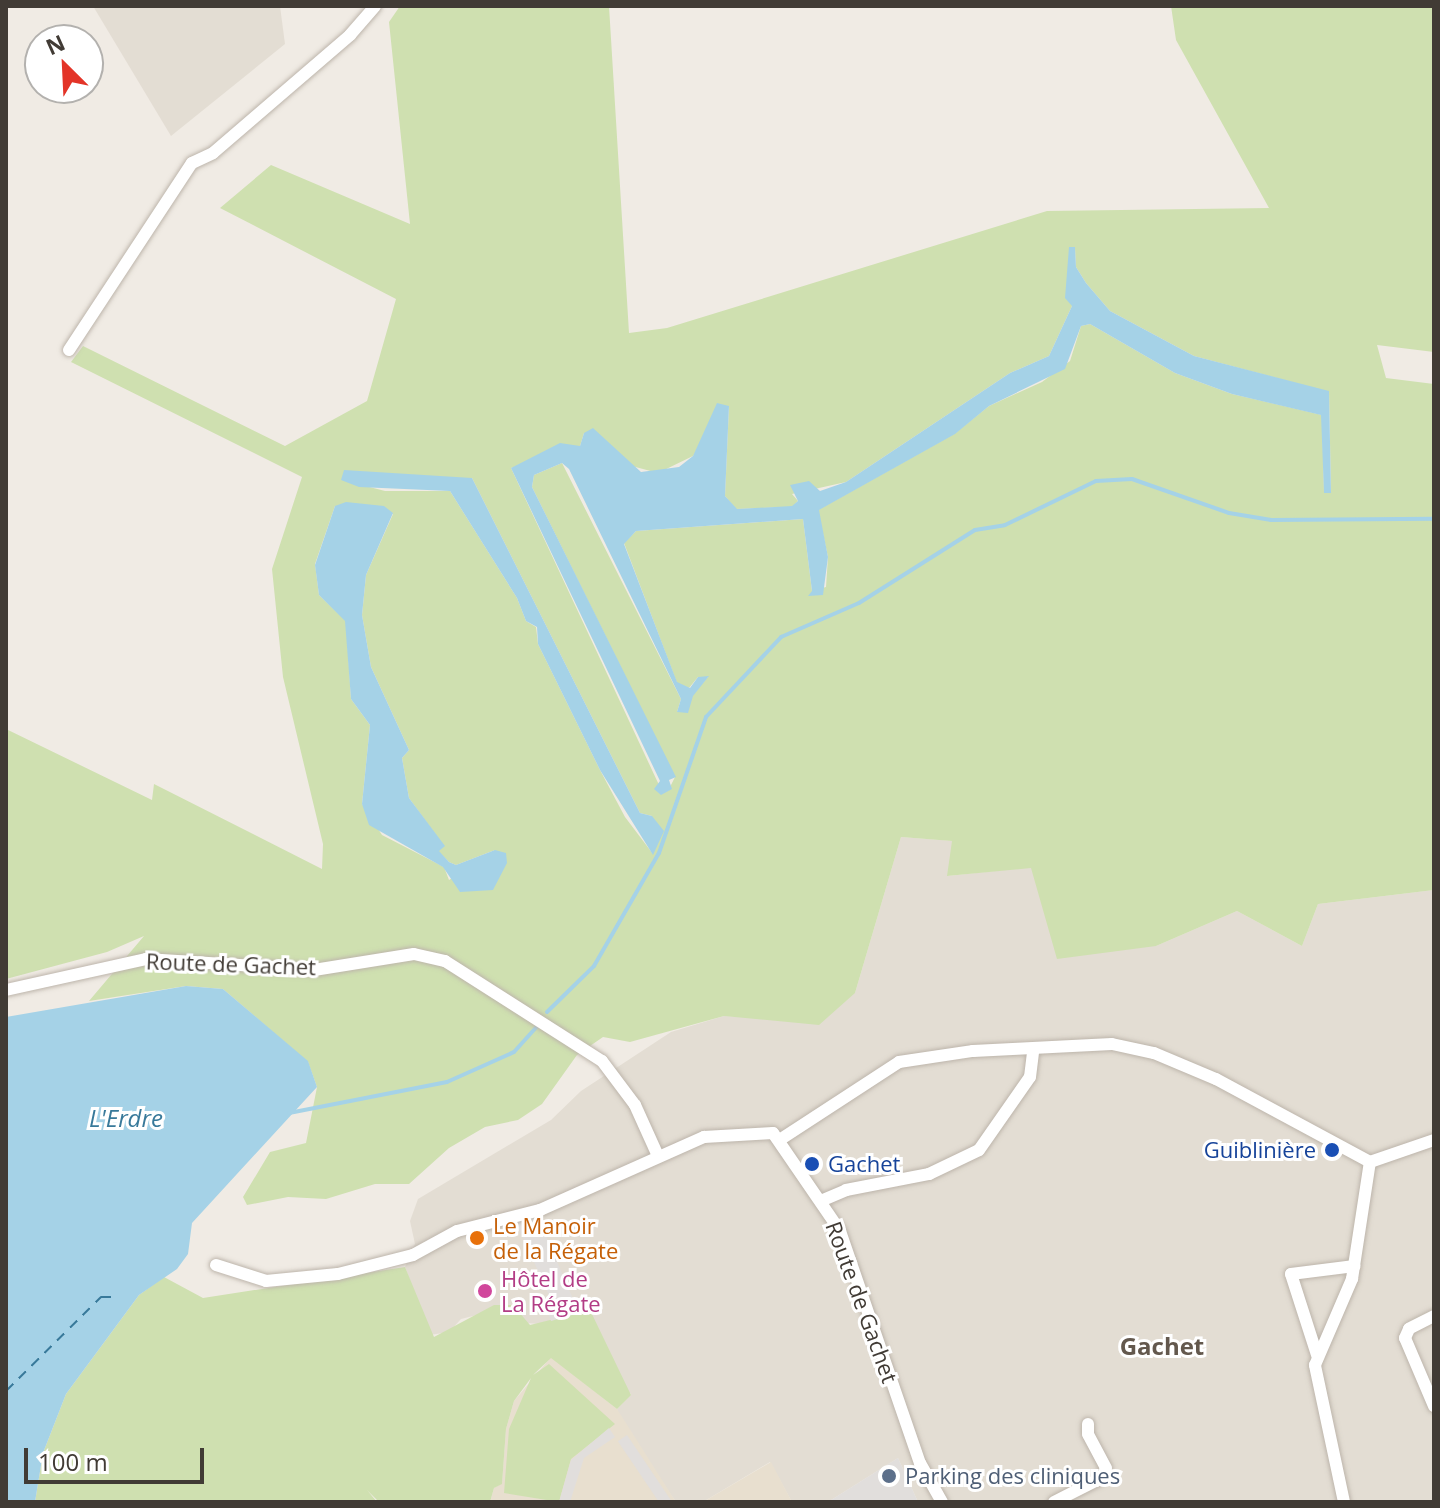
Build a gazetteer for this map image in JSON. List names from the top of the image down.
{
  "streets": {
    "street": ["Route de Gachet"]
  },
  "districts": ["Gachet"],
  "water": ["L'Erdre"],
  "places": [
    "Guiblinière",
    "Gachet",
    "Le Manoir de la Régate",
    "Hôtel de La Régate",
    "Parking des cliniques"
  ],
  "scale_bar": "100 m",
  "north": "top left"
}
